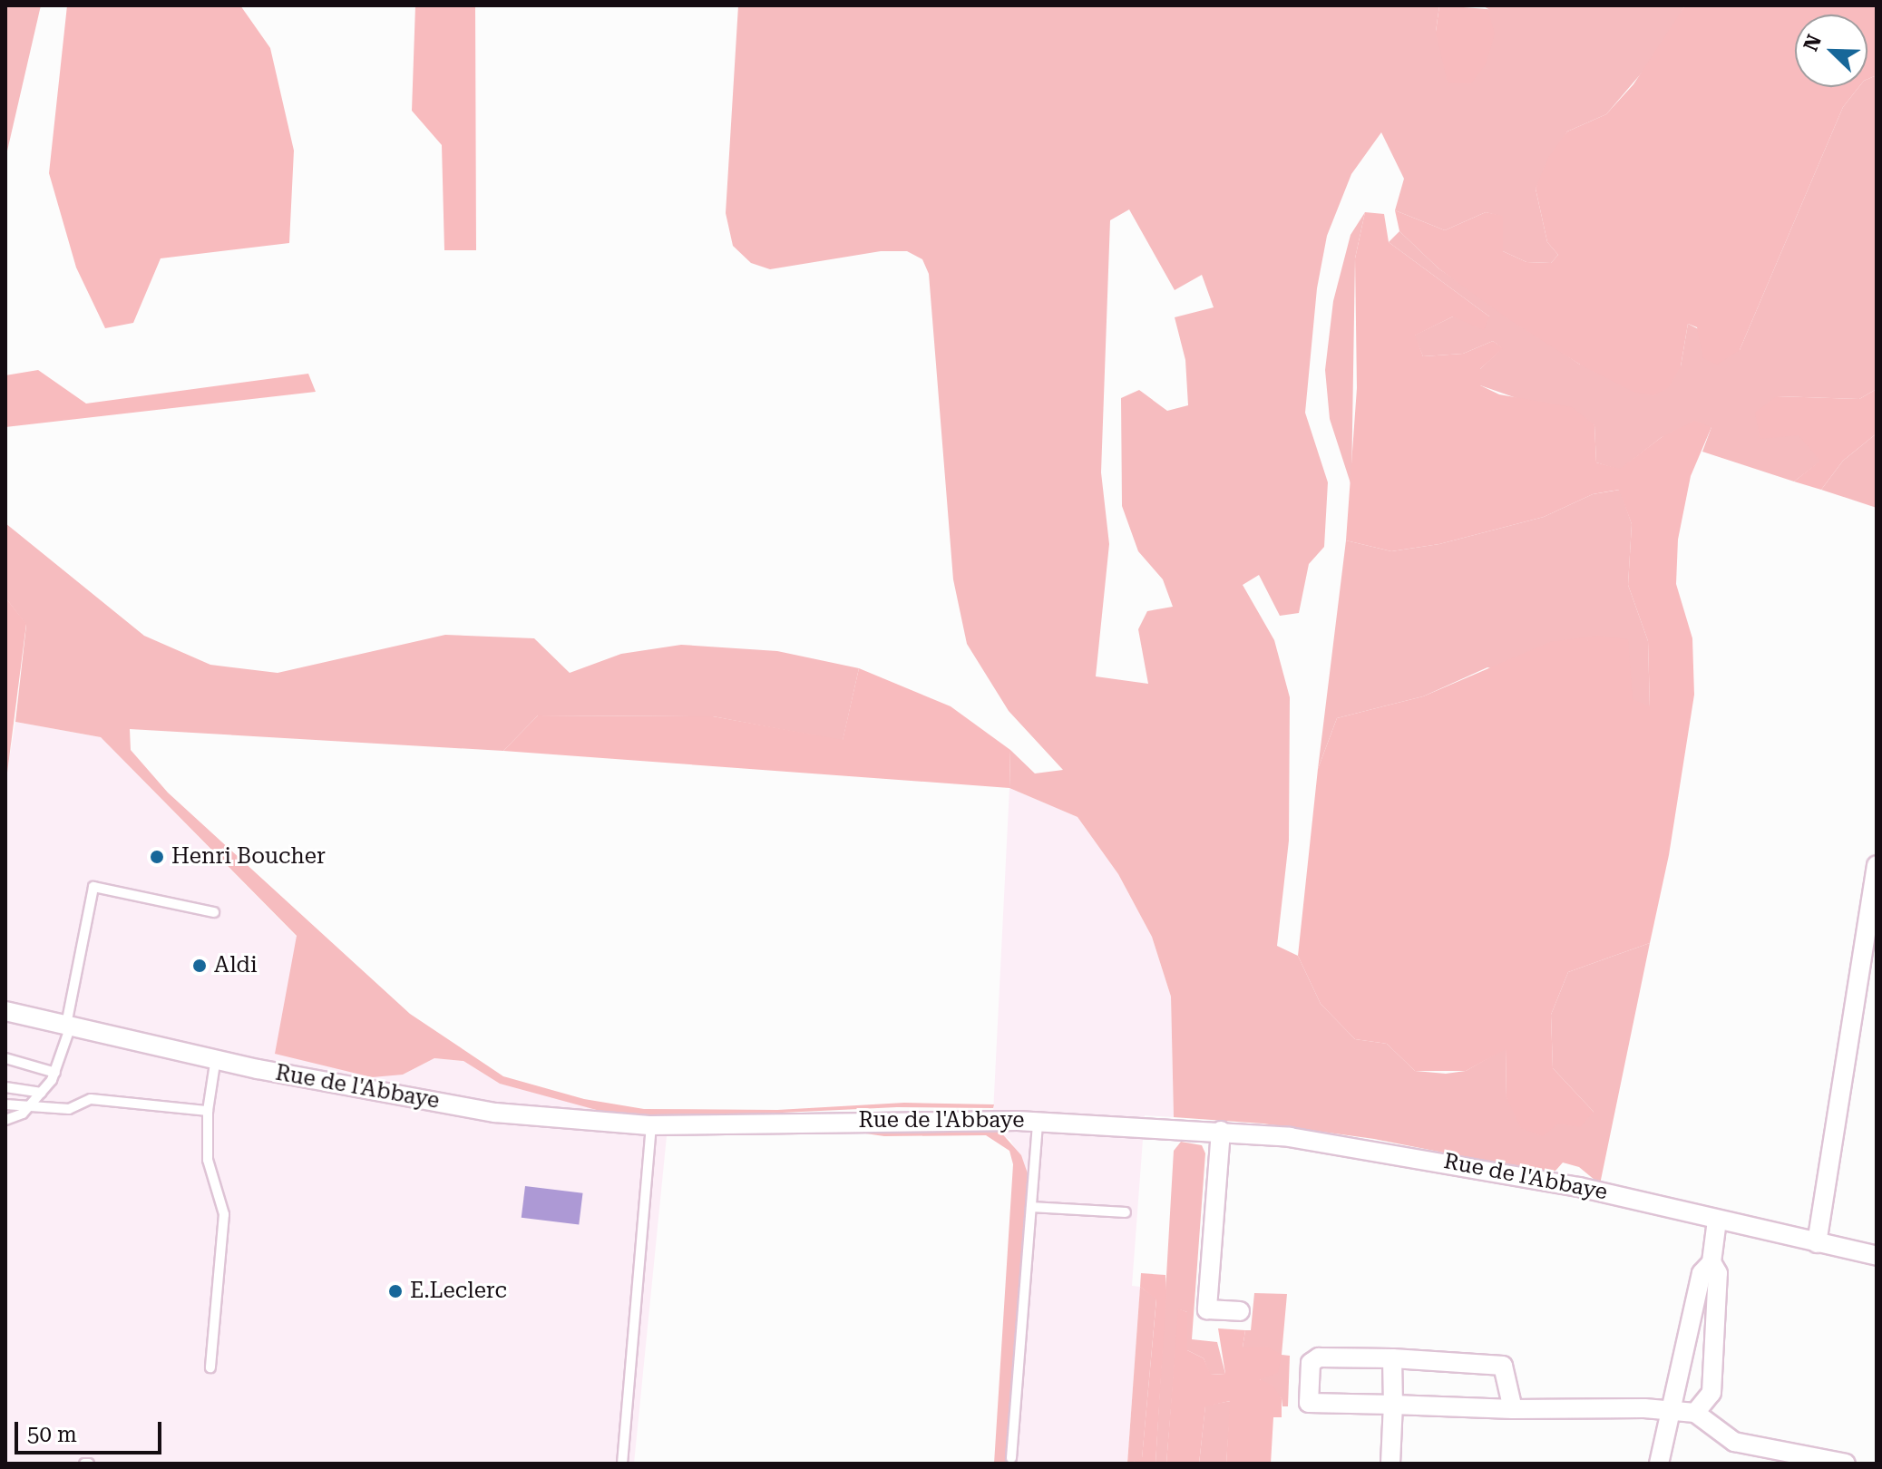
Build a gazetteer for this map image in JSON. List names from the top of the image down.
{
  "streets": {
    "street": ["Rue de l'Abbaye"]
  },
  "places": ["Henri Boucher", "Aldi", "E.Leclerc"],
  "scale_bar": "50 m",
  "north": "top left"
}
